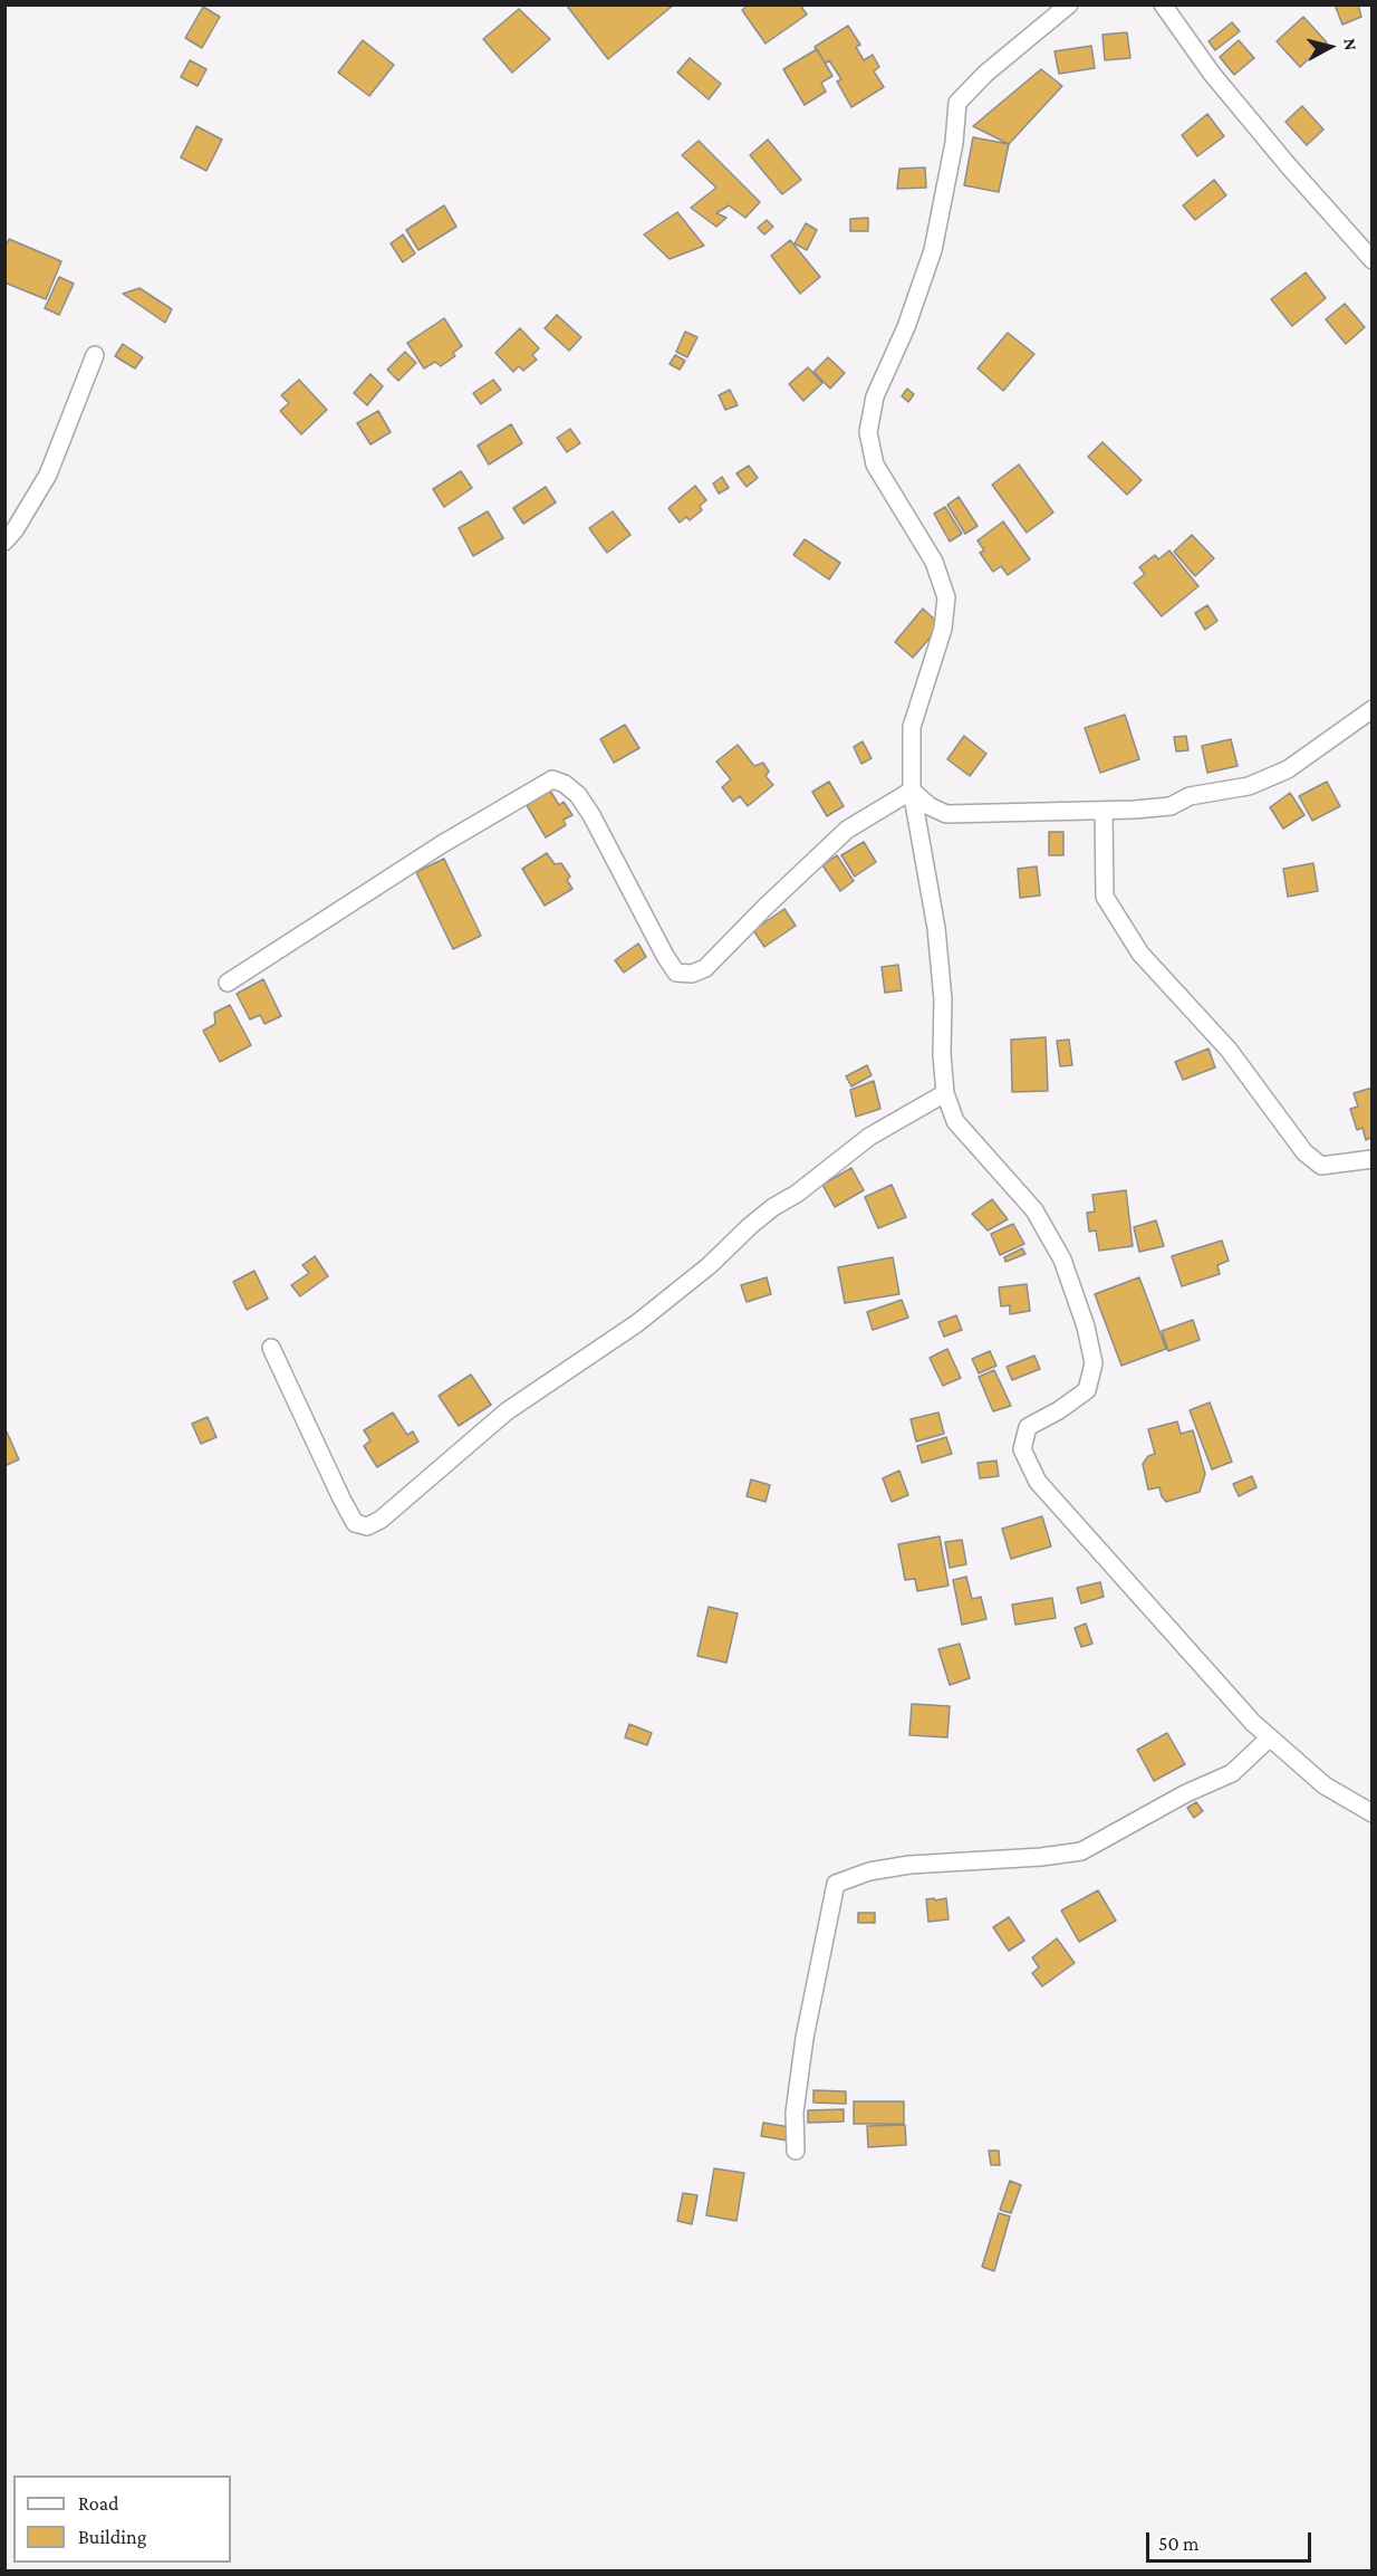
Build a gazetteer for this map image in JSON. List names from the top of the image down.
{
  "legend": ["Road", "Building"],
  "scale_bar": "50 m",
  "north": "right"
}
